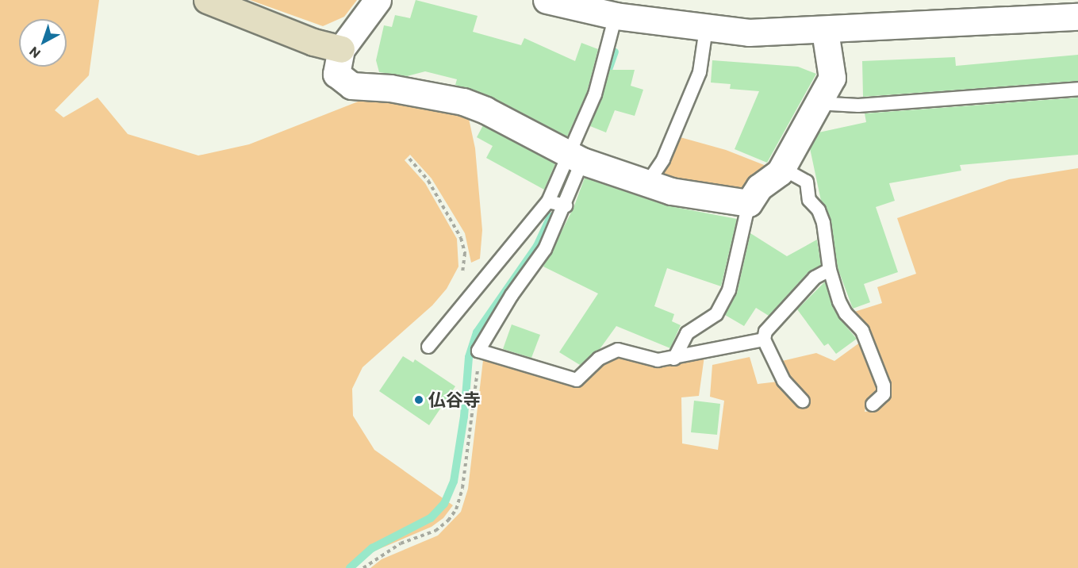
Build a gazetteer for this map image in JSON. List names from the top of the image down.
{
  "places": ["仏谷寺"],
  "north": "bottom left"
}
